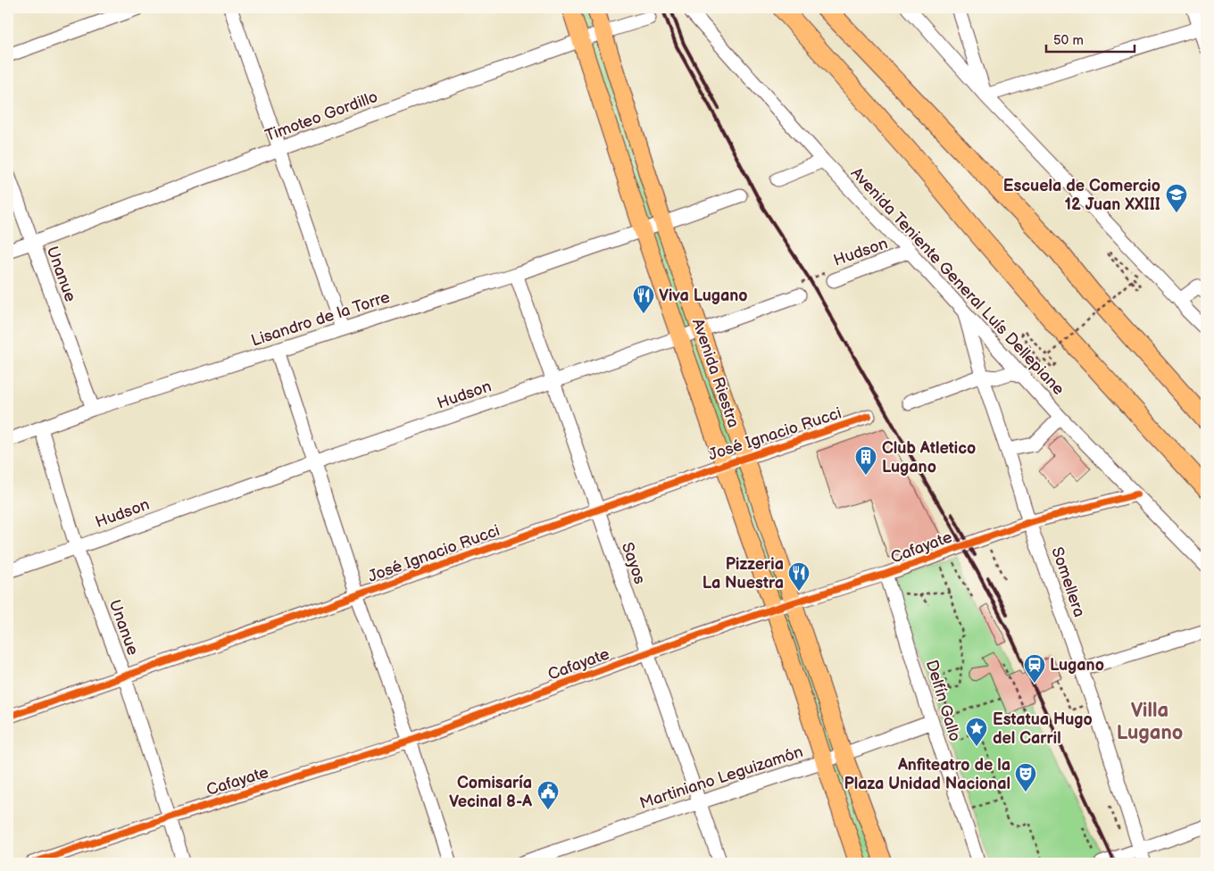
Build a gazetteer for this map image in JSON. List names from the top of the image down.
{
  "streets": {
    "main road": ["Avenida Riestra"],
    "street": [
      "Timoteo Gordillo",
      "Hudson",
      "Unanue",
      "Avenida Teniente General Luís Dellepiane",
      "Lisandro de la Torre",
      "José Ignacio Rucci",
      "Cafayate",
      "Sayos",
      "Somellera",
      "Delfín Gallo",
      "Martiniano Leguizamón"
    ]
  },
  "crossings": [
    ["Timoteo Gordillo", "Unanue"],
    ["Timoteo Gordillo", "Avenida Riestra"],
    ["Hudson", "Unanue"],
    ["Hudson", "Avenida Teniente General Luís Dellepiane"],
    ["Hudson", "Avenida Riestra"],
    ["Hudson", "Sayos"],
    ["Unanue", "Lisandro de la Torre"],
    ["Unanue", "José Ignacio Rucci"],
    ["Unanue", "Cafayate"],
    ["Avenida Teniente General Luís Dellepiane", "Cafayate"],
    ["Avenida Teniente General Luís Dellepiane", "Somellera"],
    ["Lisandro de la Torre", "Avenida Riestra"],
    ["Lisandro de la Torre", "Sayos"],
    ["Avenida Riestra", "José Ignacio Rucci"],
    ["Avenida Riestra", "Cafayate"],
    ["Avenida Riestra", "Martiniano Leguizamón"],
    ["José Ignacio Rucci", "Sayos"],
    ["Cafayate", "Sayos"],
    ["Cafayate", "Somellera"],
    ["Cafayate", "Delfín Gallo"],
    ["Sayos", "Martiniano Leguizamón"],
    ["Delfín Gallo", "Martiniano Leguizamón"]
  ],
  "districts": ["Villa Lugano"],
  "places": {
    "school or university": ["Escuela de Comercio 12 Juan XXIII"],
    "restaurant": ["Viva Lugano", "Pizzeria La Nuestra"],
    "building": ["Club Atletico Lugano"],
    "station": ["Lugano"],
    "place": ["Estatua Hugo del Carril"],
    "theatre": ["Anfiteatro de la Plaza Unidad Nacional"],
    "public building": ["Comisaría Vecinal 8-A"]
  },
  "scale_bar": "50 m"
}
